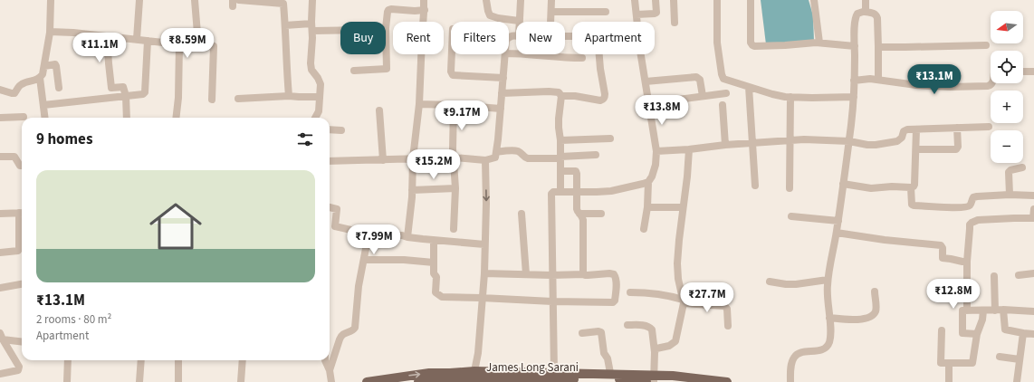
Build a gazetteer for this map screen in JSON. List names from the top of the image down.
{
  "streets": {
    "main road": ["James Long Sarani"]
  },
  "north": "left",
  "page": {
    "map_buttons": ["+", "−"],
    "chip": [
      "Buy",
      "Rent",
      "Filters",
      "New",
      "Apartment"
    ],
    "price": [
      "₹8.59M",
      "₹11.1M",
      "₹13.1M",
      "₹13.8M",
      "₹9.17M",
      "₹15.2M",
      "₹7.99M",
      "₹12.8M",
      "₹27.7M"
    ],
    "heading": "9 homes",
    "list": [
      {
        "name": "₹13.1M",
        "note": "2 rooms · 80 m² · Apartment"
      }
    ]
  }
}
